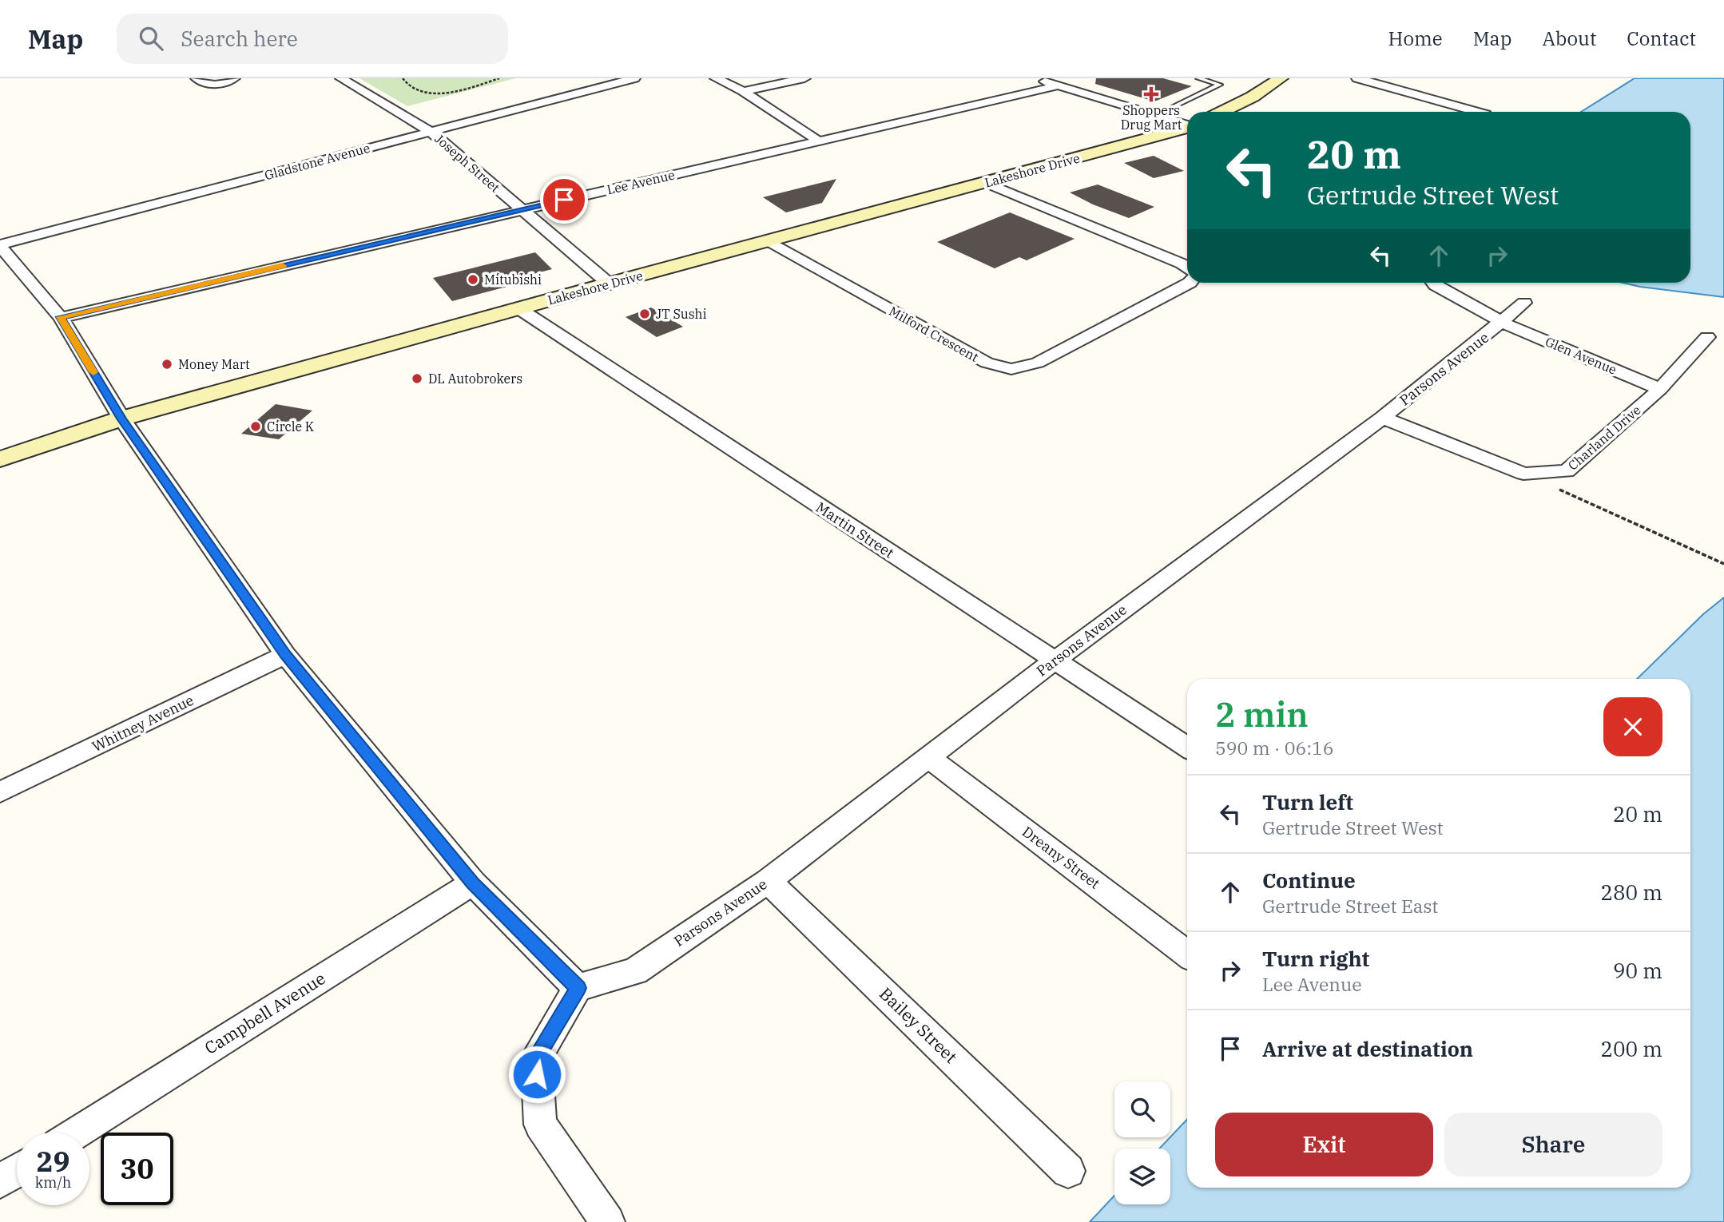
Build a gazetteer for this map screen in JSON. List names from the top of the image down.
{
  "streets": {
    "main road": ["Lakeshore Drive"],
    "street": [
      "Gladstone Avenue",
      "Joseph Street",
      "Lee Avenue",
      "Milford Crescent",
      "Glen Avenue",
      "Parsons Avenue",
      "Charland Drive",
      "Martin Street",
      "Whitney Avenue",
      "Dreany Street",
      "Campbell Avenue",
      "Bailey Street"
    ]
  },
  "crossings": [
    ["Gladstone Avenue", "Joseph Street"],
    ["Joseph Street", "Lakeshore Drive"],
    ["Joseph Street", "Lee Avenue"],
    ["Lakeshore Drive", "Milford Crescent"],
    ["Lakeshore Drive", "Martin Street"],
    ["Glen Avenue", "Parsons Avenue"],
    ["Glen Avenue", "Charland Drive"],
    ["Parsons Avenue", "Charland Drive"],
    ["Parsons Avenue", "Martin Street"],
    ["Parsons Avenue", "Dreany Street"],
    ["Parsons Avenue", "Bailey Street"]
  ],
  "places": {
    "health": ["Shoppers Drug Mart"],
    "other": [
      "Mitubishi",
      "JT Sushi",
      "Money Mart",
      "DL Autobrokers",
      "Circle K"
    ]
  },
  "page": {
    "header": "Map",
    "search": "Search here",
    "nav": [
      "Home",
      "Map",
      "About",
      "Contact"
    ],
    "turn": ["20 m", "Gertrude Street West"],
    "heading": ["2 min", "590 m · 06:16"],
    "list": [
      {
        "name": "Turn left",
        "note": "Gertrude Street West",
        "value": "20 m"
      },
      {
        "name": "Continue",
        "note": "Gertrude Street East",
        "value": "280 m"
      },
      {
        "name": "Turn right",
        "note": "Lee Avenue",
        "value": "90 m"
      },
      {
        "name": "Arrive at destination",
        "value": "200 m"
      }
    ],
    "buttons": ["Exit", "Share"],
    "speed": "29 km/h",
    "limit": "30"
  }
}
